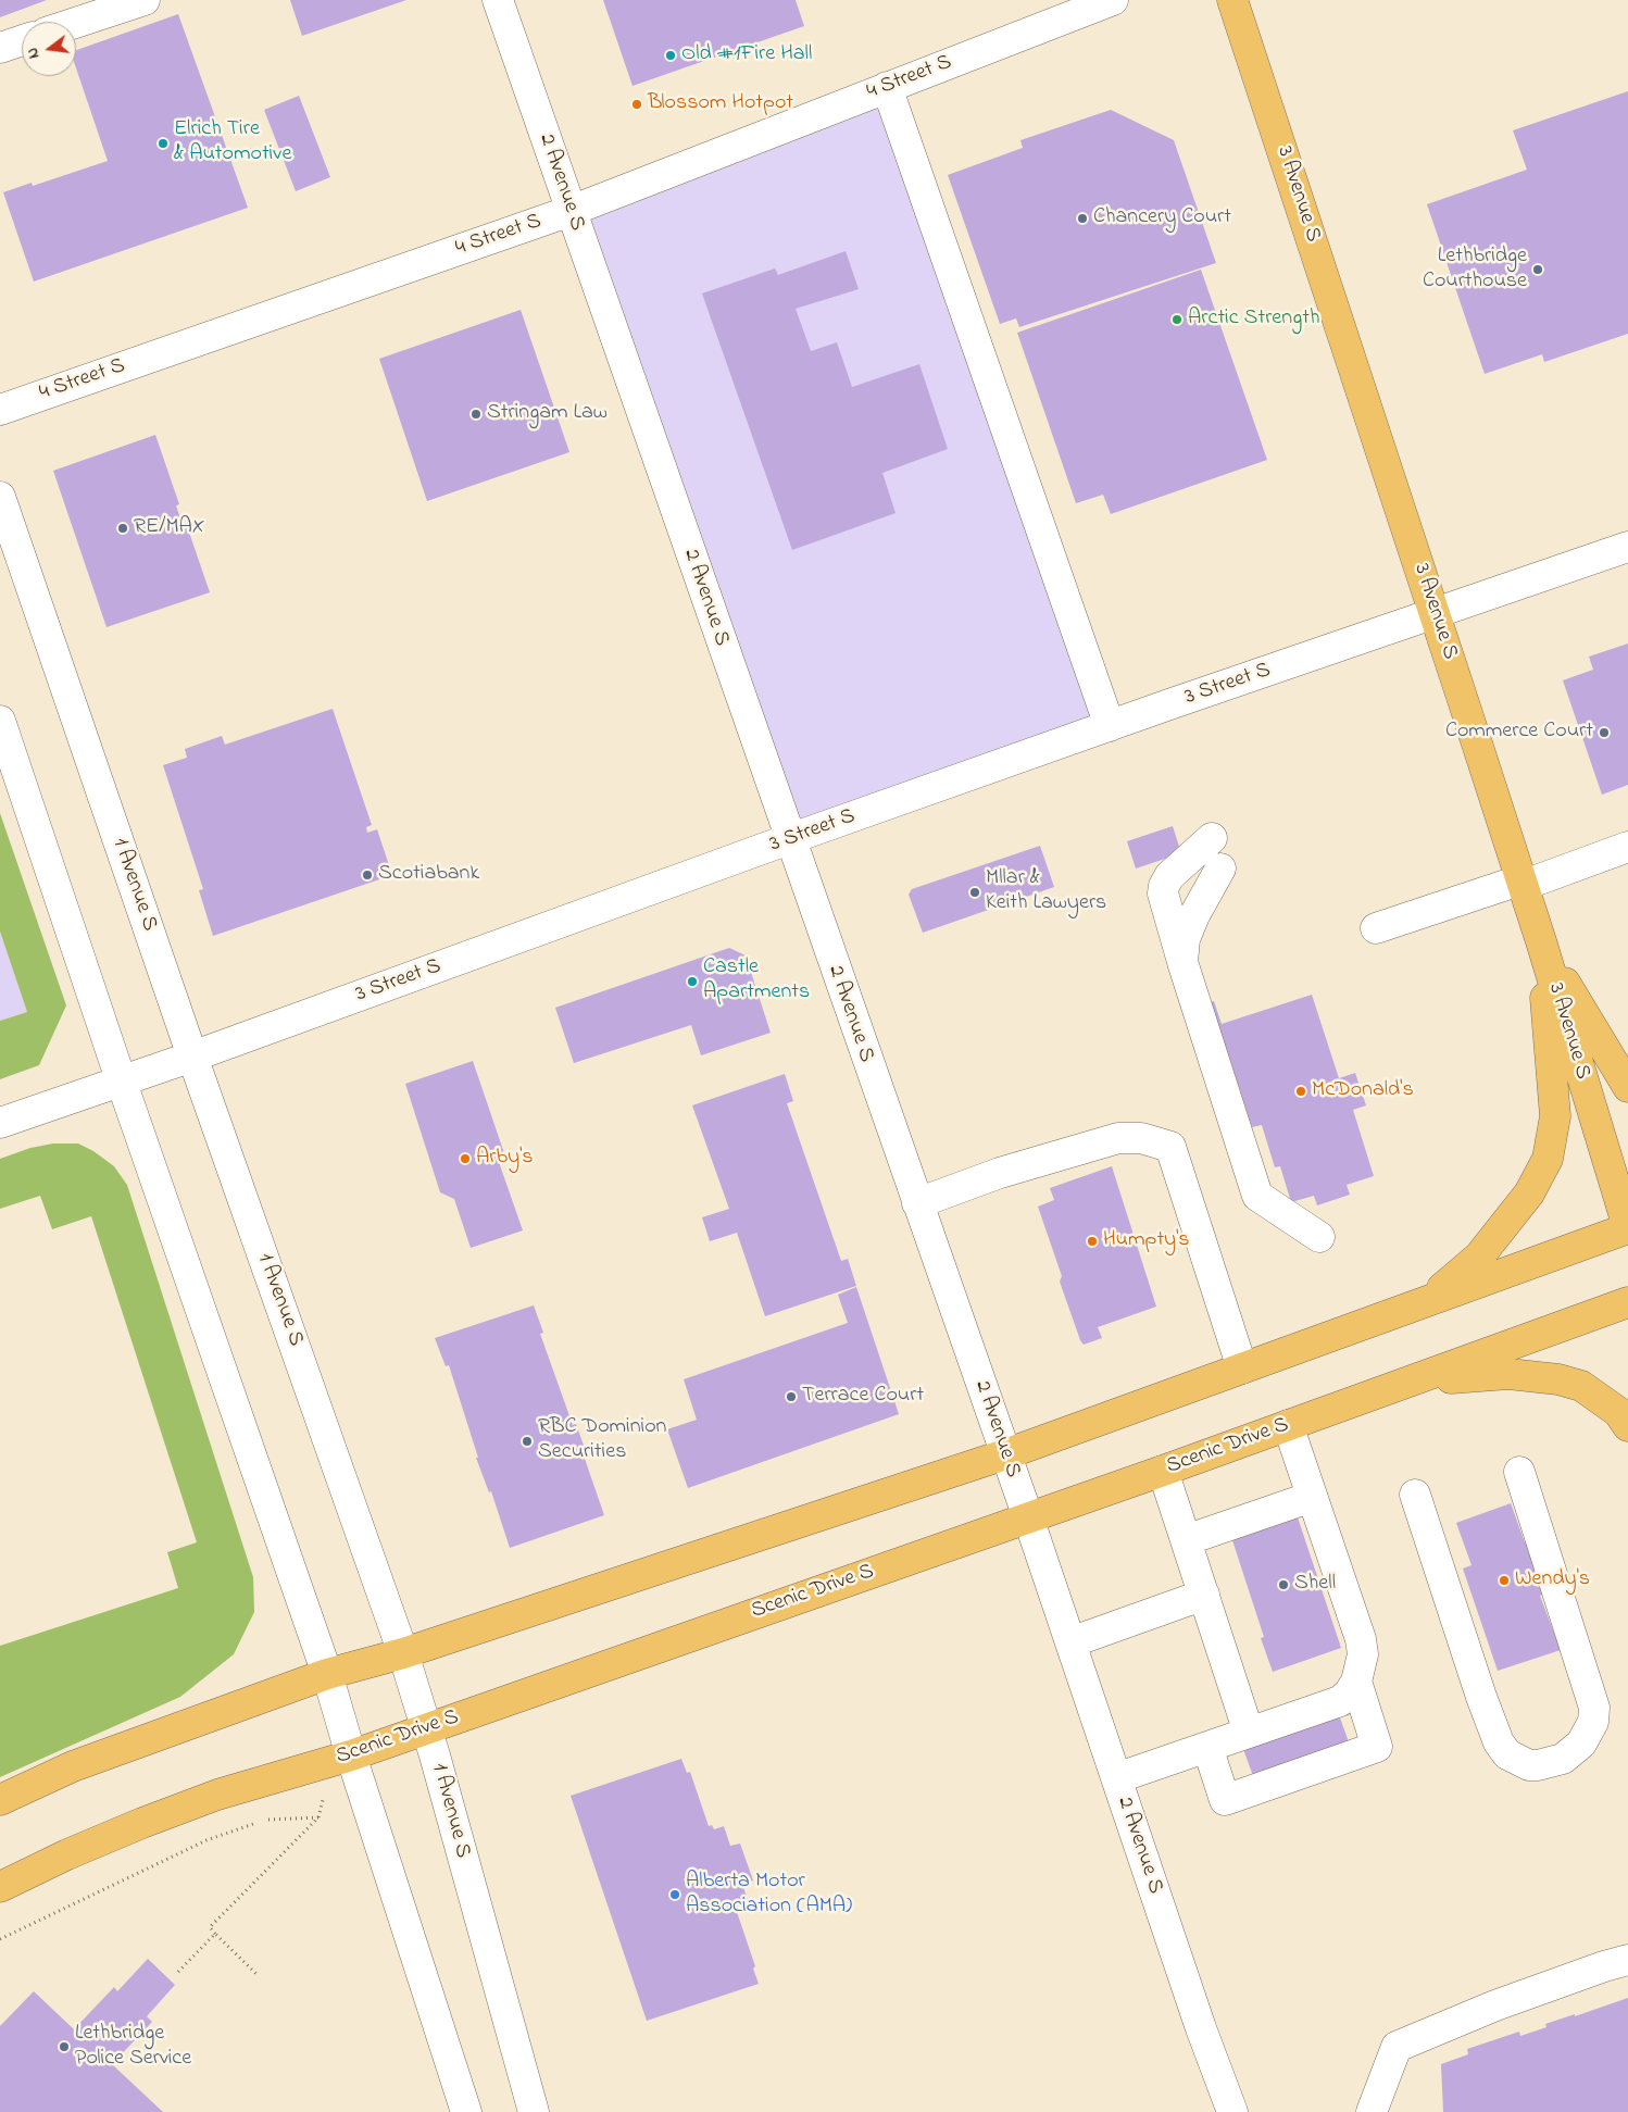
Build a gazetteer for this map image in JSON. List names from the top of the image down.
{
  "streets": {
    "main road": ["3 Avenue S", "Scenic Drive S"],
    "street": [
      "4 Street S",
      "2 Avenue S",
      "3 Street S",
      "1 Avenue S"
    ]
  },
  "crossings": [
    ["4 Street S", "2 Avenue S"],
    ["2 Avenue S", "3 Street S"],
    ["2 Avenue S", "Scenic Drive S"],
    ["3 Avenue S", "3 Street S"],
    ["3 Street S", "1 Avenue S"],
    ["1 Avenue S", "Scenic Drive S"]
  ],
  "places": [
    "Old #1Fire Hall",
    "Blossom Hotpot",
    "Elrich Tire & Automotive",
    "Chancery Court",
    "Lethbridge Courthouse",
    "Arctic Strength",
    "Stringam Law",
    "RE/MAX",
    "Commerce Court",
    "Scotiabank",
    "Mllar & Keith Lawyers",
    "Castle Apartments",
    "McDonald's",
    "Arby's",
    "Humpty's",
    "Terrace Court",
    "RBC Dominion Securities",
    "Wendy's",
    "Shell",
    "Alberta Motor Association (AMA)",
    "Lethbridge Police Service"
  ],
  "north": "left"
}
